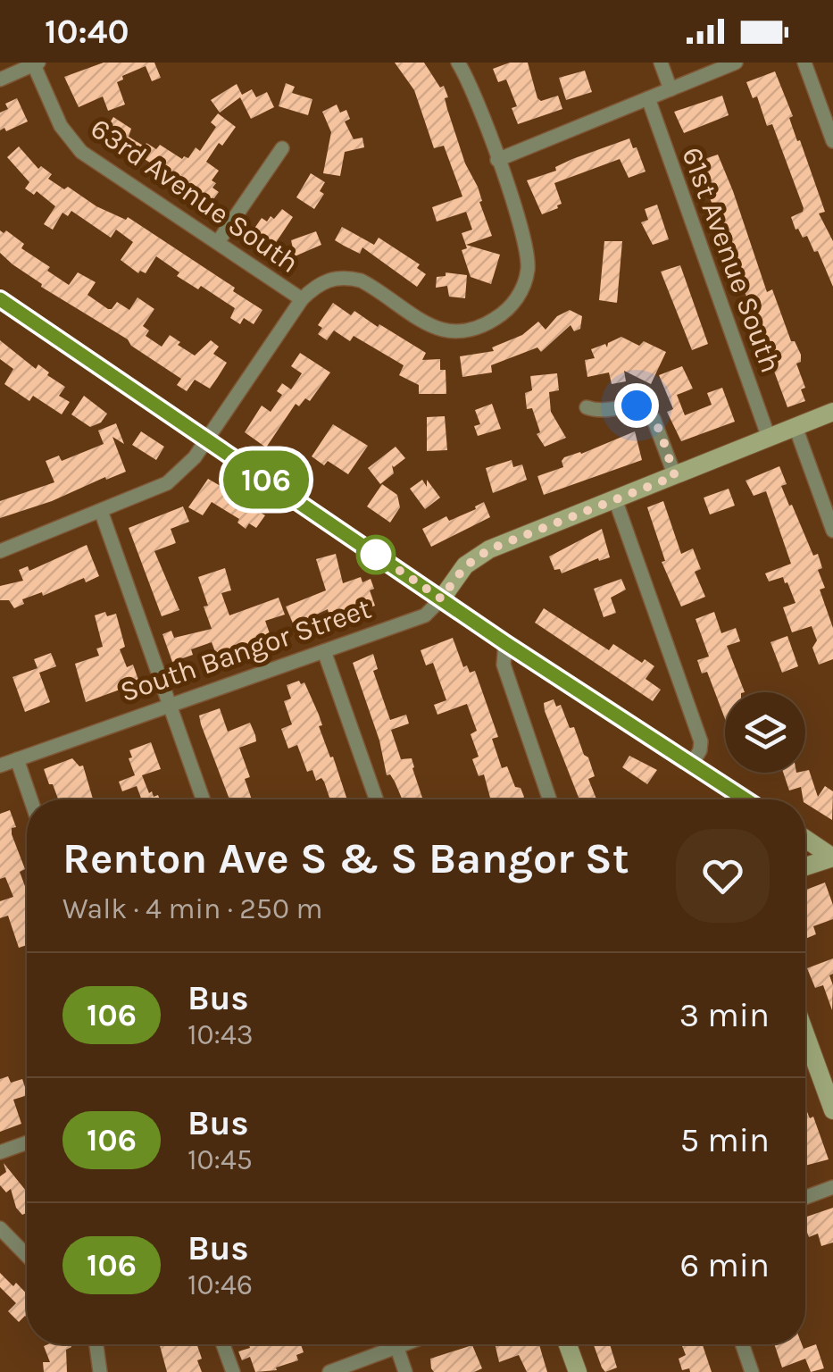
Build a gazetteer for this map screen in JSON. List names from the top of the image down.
{
  "streets": {
    "main road": ["South Bangor Street"],
    "street": ["63rd Avenue South", "61st Avenue South"]
  },
  "crossings": [
    ["61st Avenue South", "South Bangor Street"]
  ],
  "lines": ["bus line 106"],
  "page": {
    "status": "10:40",
    "on_map": "106",
    "heading": ["Renton Ave S & S Bangor St", "Walk · 4 min · 250 m"],
    "list": [
      {
        "mark": "106",
        "name": "Bus",
        "note": "10:43",
        "value": "3 min"
      },
      {
        "mark": "106",
        "name": "Bus",
        "note": "10:45",
        "value": "5 min"
      },
      {
        "mark": "106",
        "name": "Bus",
        "note": "10:46",
        "value": "6 min"
      }
    ]
  }
}
